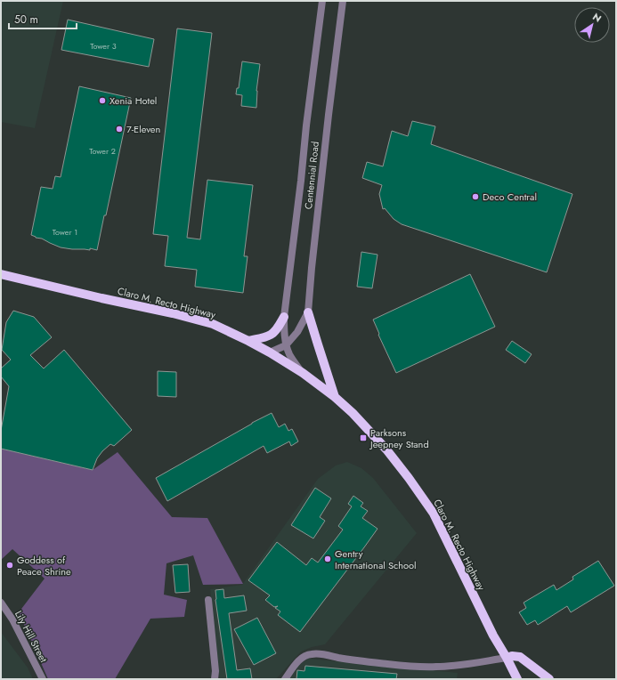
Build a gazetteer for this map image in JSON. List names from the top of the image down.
{
  "streets": {
    "main road": ["Claro M. Recto Highway"],
    "street": ["Centennial Road", "Lily Hill Street"]
  },
  "crossings": [
    ["Centennial Road", "Claro M. Recto Highway"]
  ],
  "places": {
    "other": [
      "Xenia Hotel",
      "7-Eleven",
      "Deco Central",
      "Gentry International School",
      "Goddess of Peace Shrine"
    ],
    "transit": ["Parksons Jeepney Stand"]
  },
  "house_numbers": ["Tower 3", "Tower 2", "Tower 1"],
  "scale_bar": "50 m",
  "north": "top right"
}
